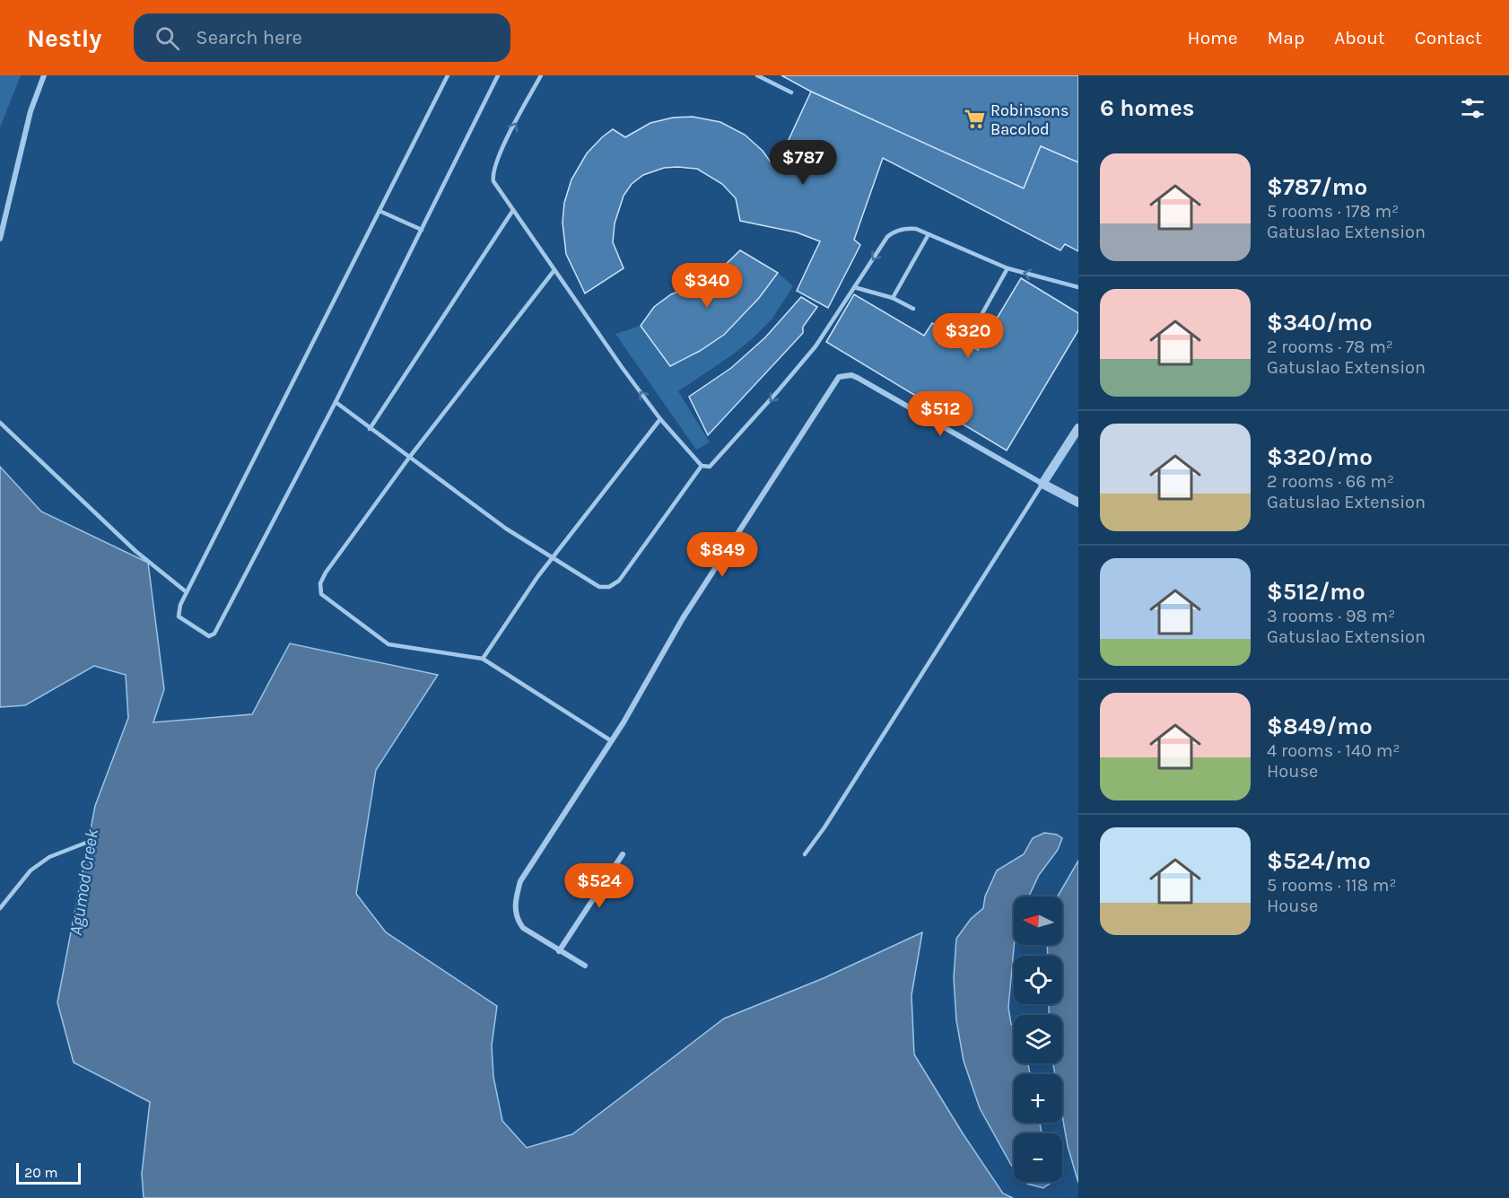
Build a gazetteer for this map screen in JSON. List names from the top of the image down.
{
  "water": ["Agumod Creek"],
  "places": {
    "supermarket": ["Robinsons Bacolod"]
  },
  "scale_bar": "20 m",
  "north": "left",
  "page": {
    "header": "Nestly",
    "search": "Search here",
    "nav": [
      "Home",
      "Map",
      "About",
      "Contact"
    ],
    "heading": "6 homes",
    "price": [
      "$787",
      "$340",
      "$320",
      "$512",
      "$849",
      "$524"
    ],
    "list": [
      {
        "name": "$787/mo",
        "note": "5 rooms · 178 m² · Gatuslao Extension"
      },
      {
        "name": "$340/mo",
        "note": "2 rooms · 78 m² · Gatuslao Extension"
      },
      {
        "name": "$320/mo",
        "note": "2 rooms · 66 m² · Gatuslao Extension"
      },
      {
        "name": "$512/mo",
        "note": "3 rooms · 98 m² · Gatuslao Extension"
      },
      {
        "name": "$849/mo",
        "note": "4 rooms · 140 m² · House"
      },
      {
        "name": "$524/mo",
        "note": "5 rooms · 118 m² · House"
      }
    ],
    "map_buttons": ["+", "−"],
    "scale": "20 m"
  }
}
